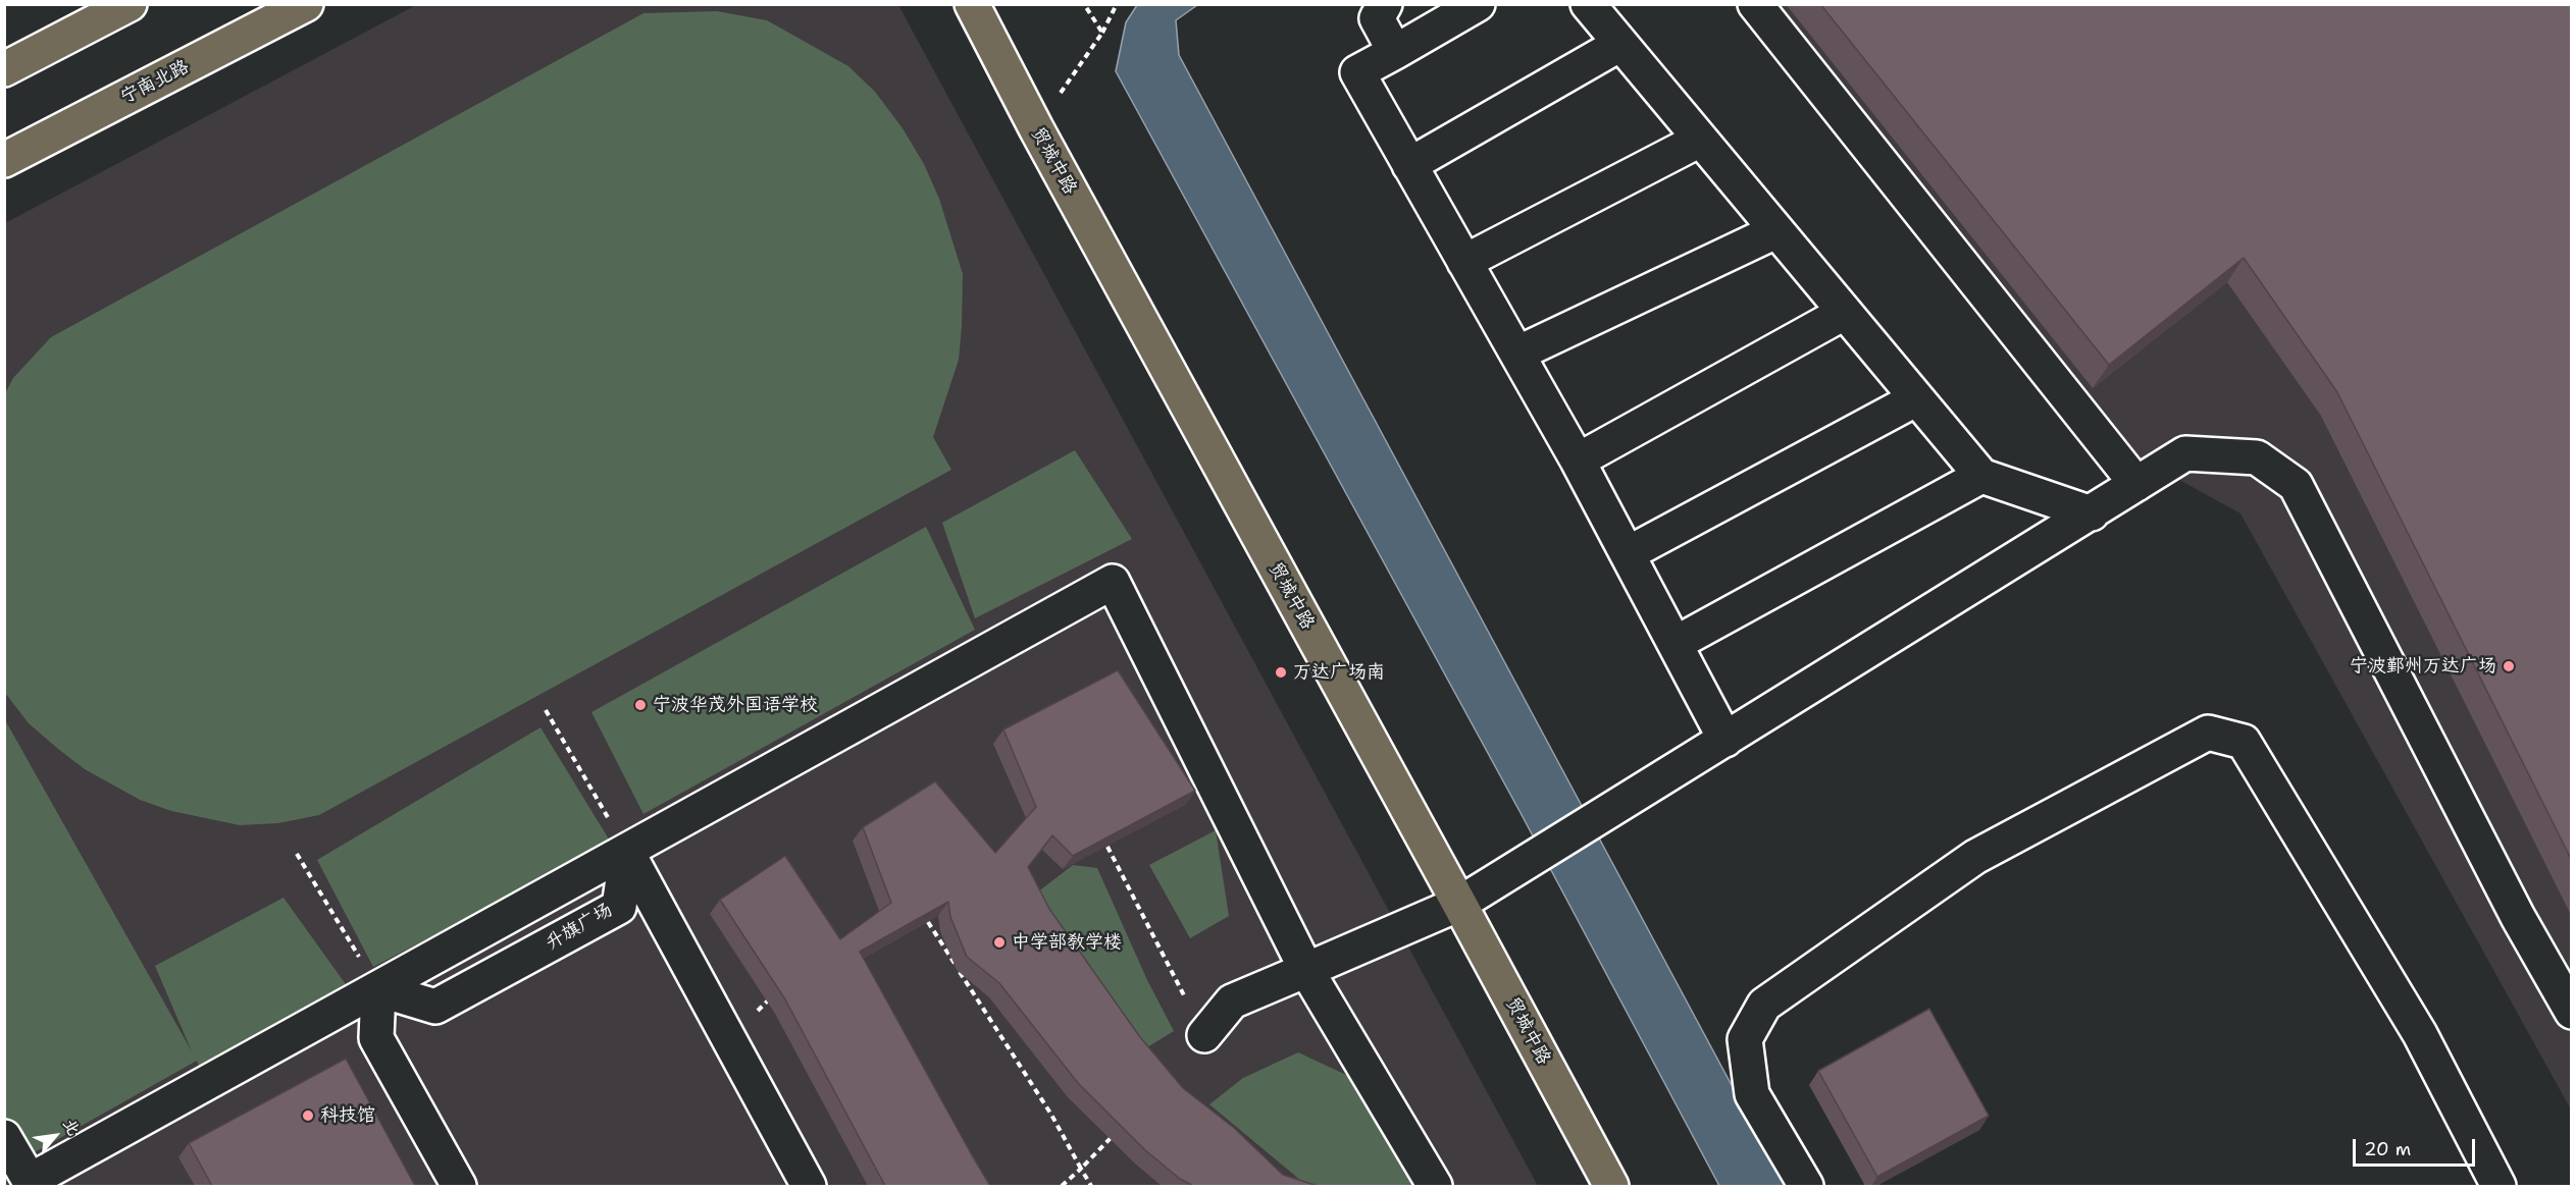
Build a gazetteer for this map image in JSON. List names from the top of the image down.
{
  "streets": {
    "main road": ["宁南北路", "贸城中路"],
    "street": ["升旗广场"]
  },
  "places": [
    "宁波鄞州万达广场",
    "万达广场南",
    "宁波华茂外国语学校",
    "中学部教学楼",
    "科技馆"
  ],
  "scale_bar": "20 m",
  "north": "top right"
}
